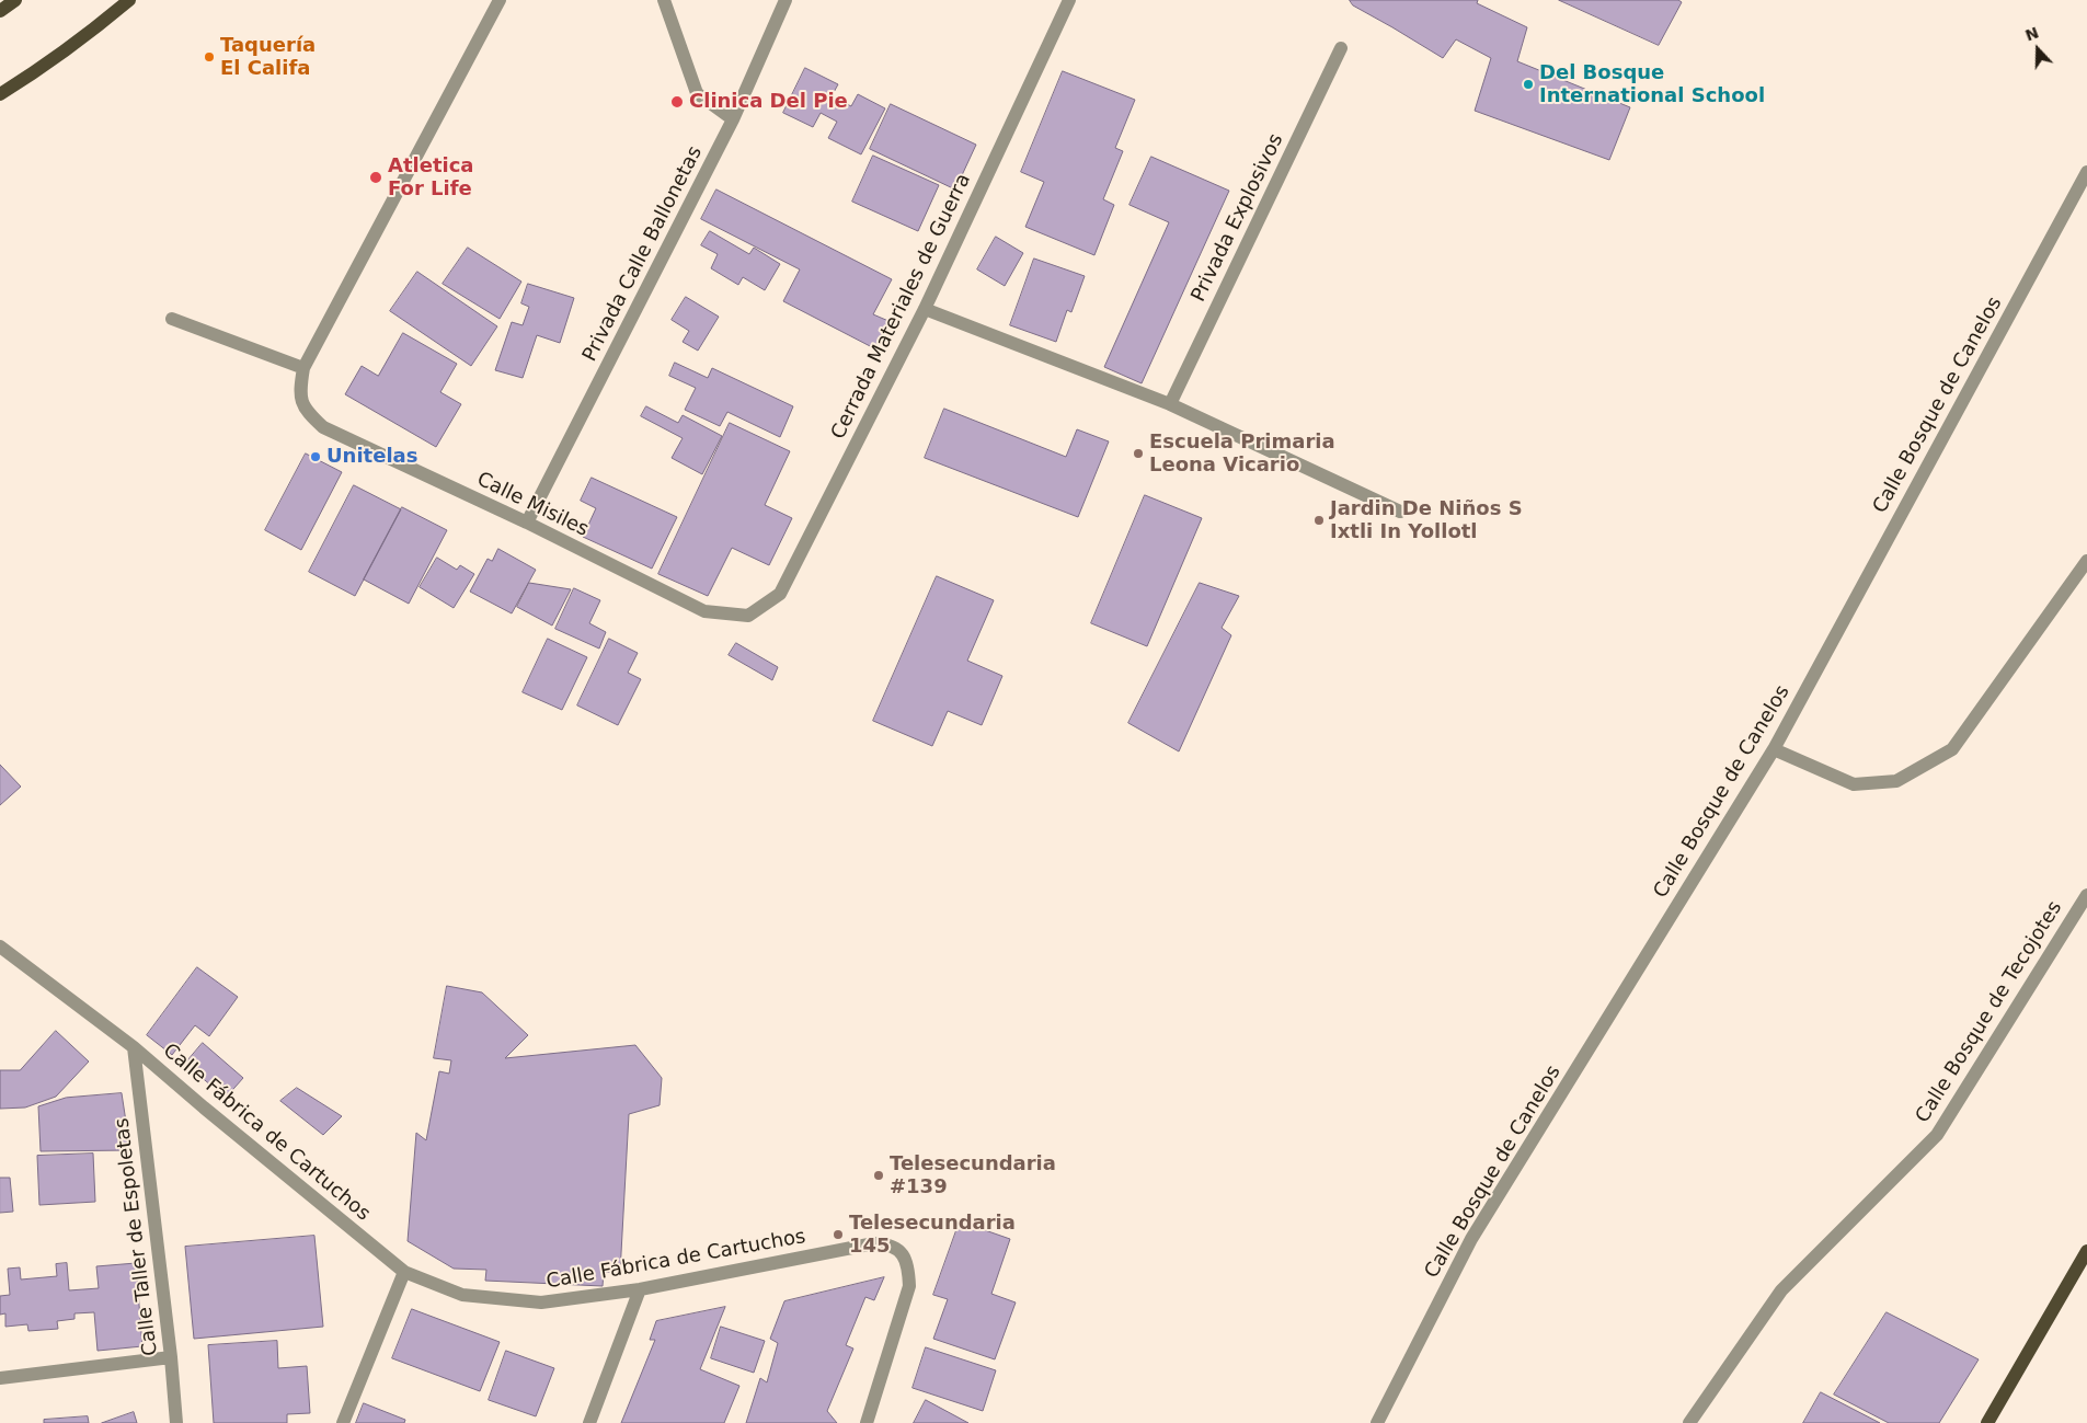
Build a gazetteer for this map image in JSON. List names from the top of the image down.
{
  "streets": {
    "street": [
      "Privada Explosivos",
      "Privada Calle Ballonetas",
      "Cerrada Materiales de Guerra",
      "Calle Bosque de Canelos",
      "Calle Misiles",
      "Calle Bosque de Tecojotes",
      "Calle Fábrica de Cartuchos",
      "Calle Taller de Espoletas"
    ]
  },
  "crossings": [
    ["Privada Calle Ballonetas", "Calle Misiles"],
    ["Cerrada Materiales de Guerra", "Calle Misiles"],
    ["Calle Fábrica de Cartuchos", "Calle Taller de Espoletas"]
  ],
  "places": [
    "Taquería El Califa",
    "Del Bosque International School",
    "Clinica Del Pie",
    "Atletica For Life",
    "Escuela Primaria Leona Vicario",
    "Unitelas",
    "Jardin De Niños S Ixtli In Yollotl",
    "Telesecundaria #139",
    "Telesecundaria 145"
  ],
  "north": "top"
}
